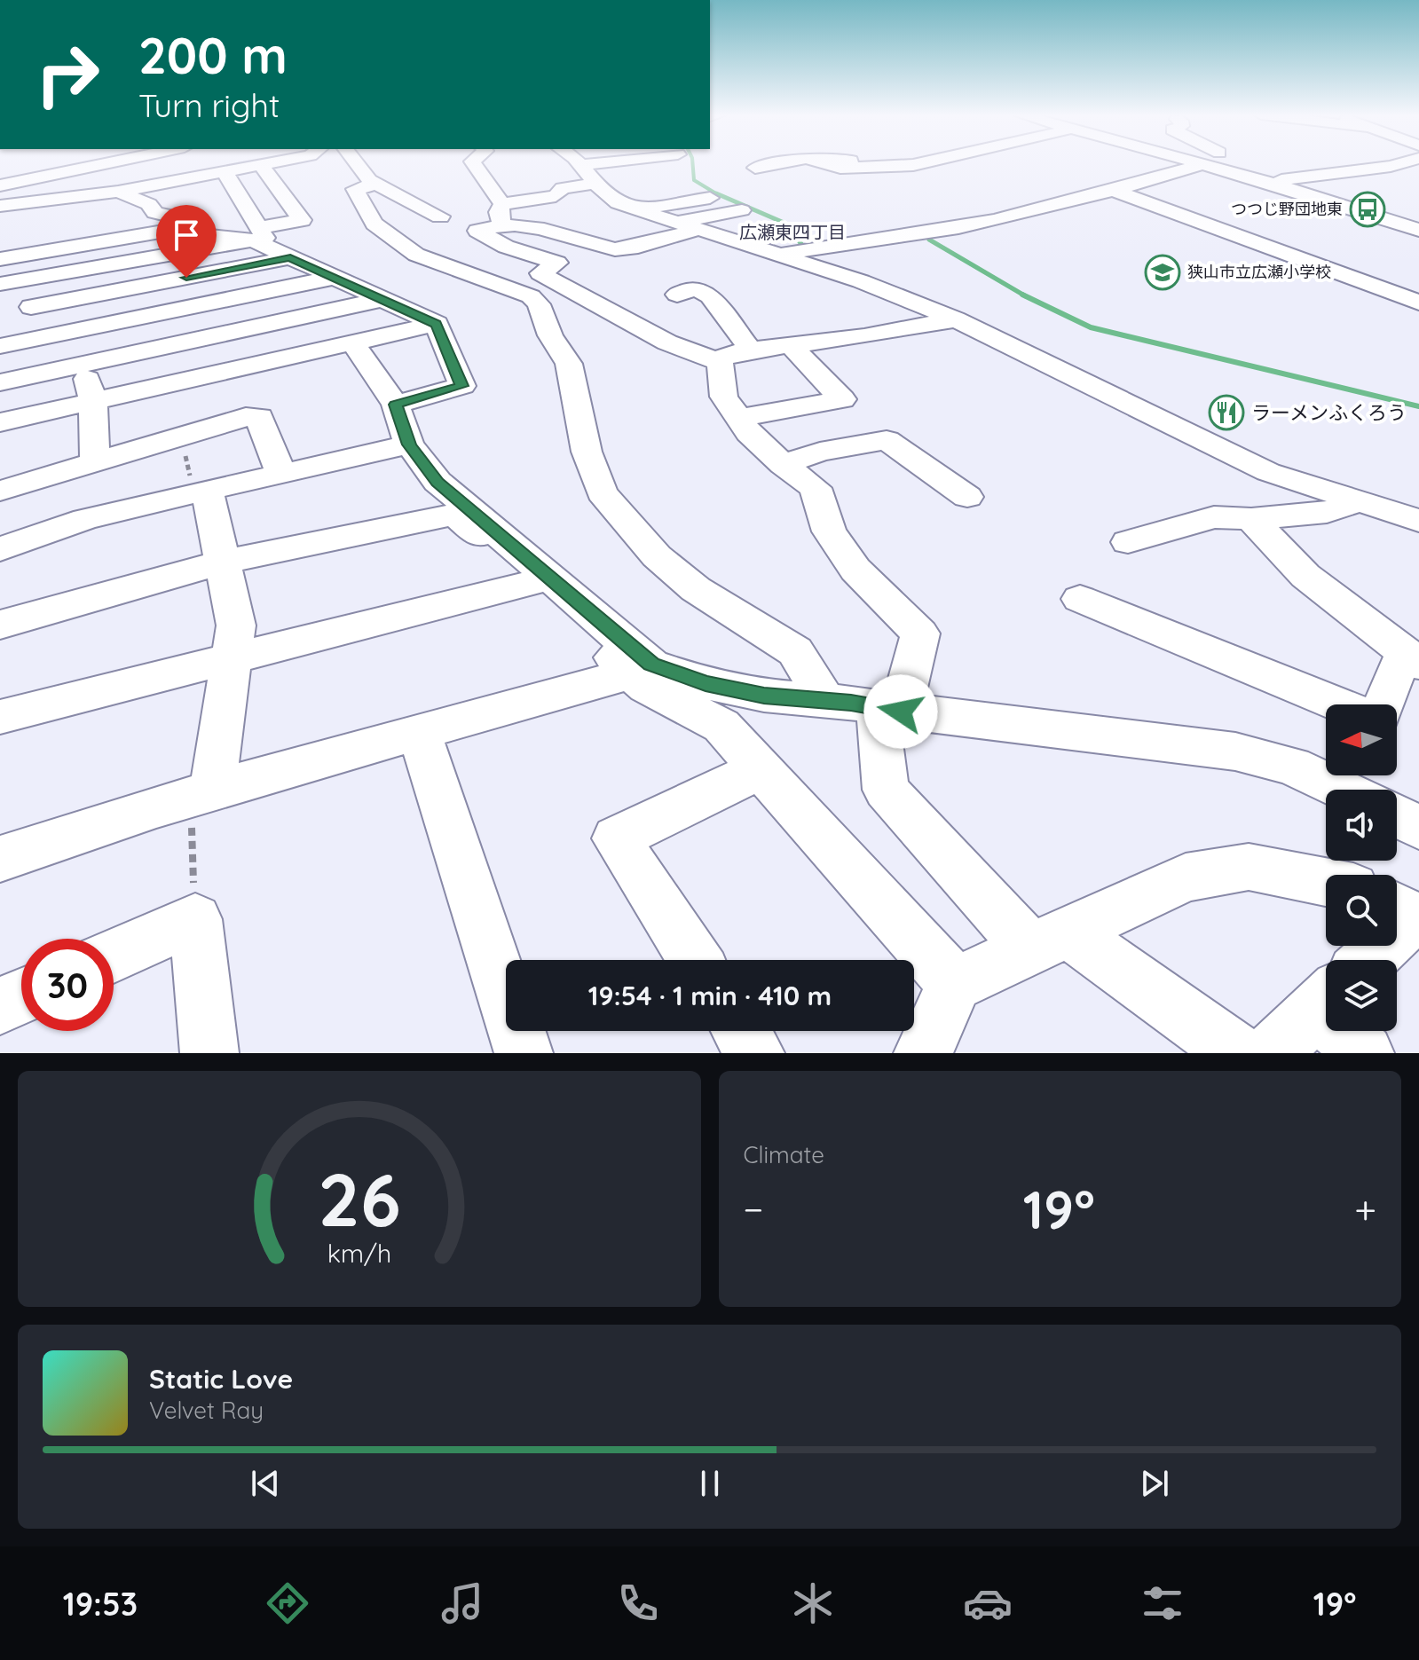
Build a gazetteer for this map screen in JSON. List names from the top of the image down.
{
  "districts": ["広瀬東四丁目"],
  "places": {
    "bus stop": ["つつじ野団地東"],
    "school or university": ["狭山市立広瀬小学校"],
    "restaurant": ["ラーメンふくろう"]
  },
  "north": "left",
  "page": {
    "turn": ["200 m", "Turn right"],
    "limit": "30",
    "trip": "19:54 · 1 min · 410 m",
    "tile": "Climate",
    "heat": ["−", "19°", "+"],
    "song": ["Static Love", "Velvet Ray"],
    "tabs": ["19:53", "19°"],
    "gauge": ["26", "km/h"]
  }
}
